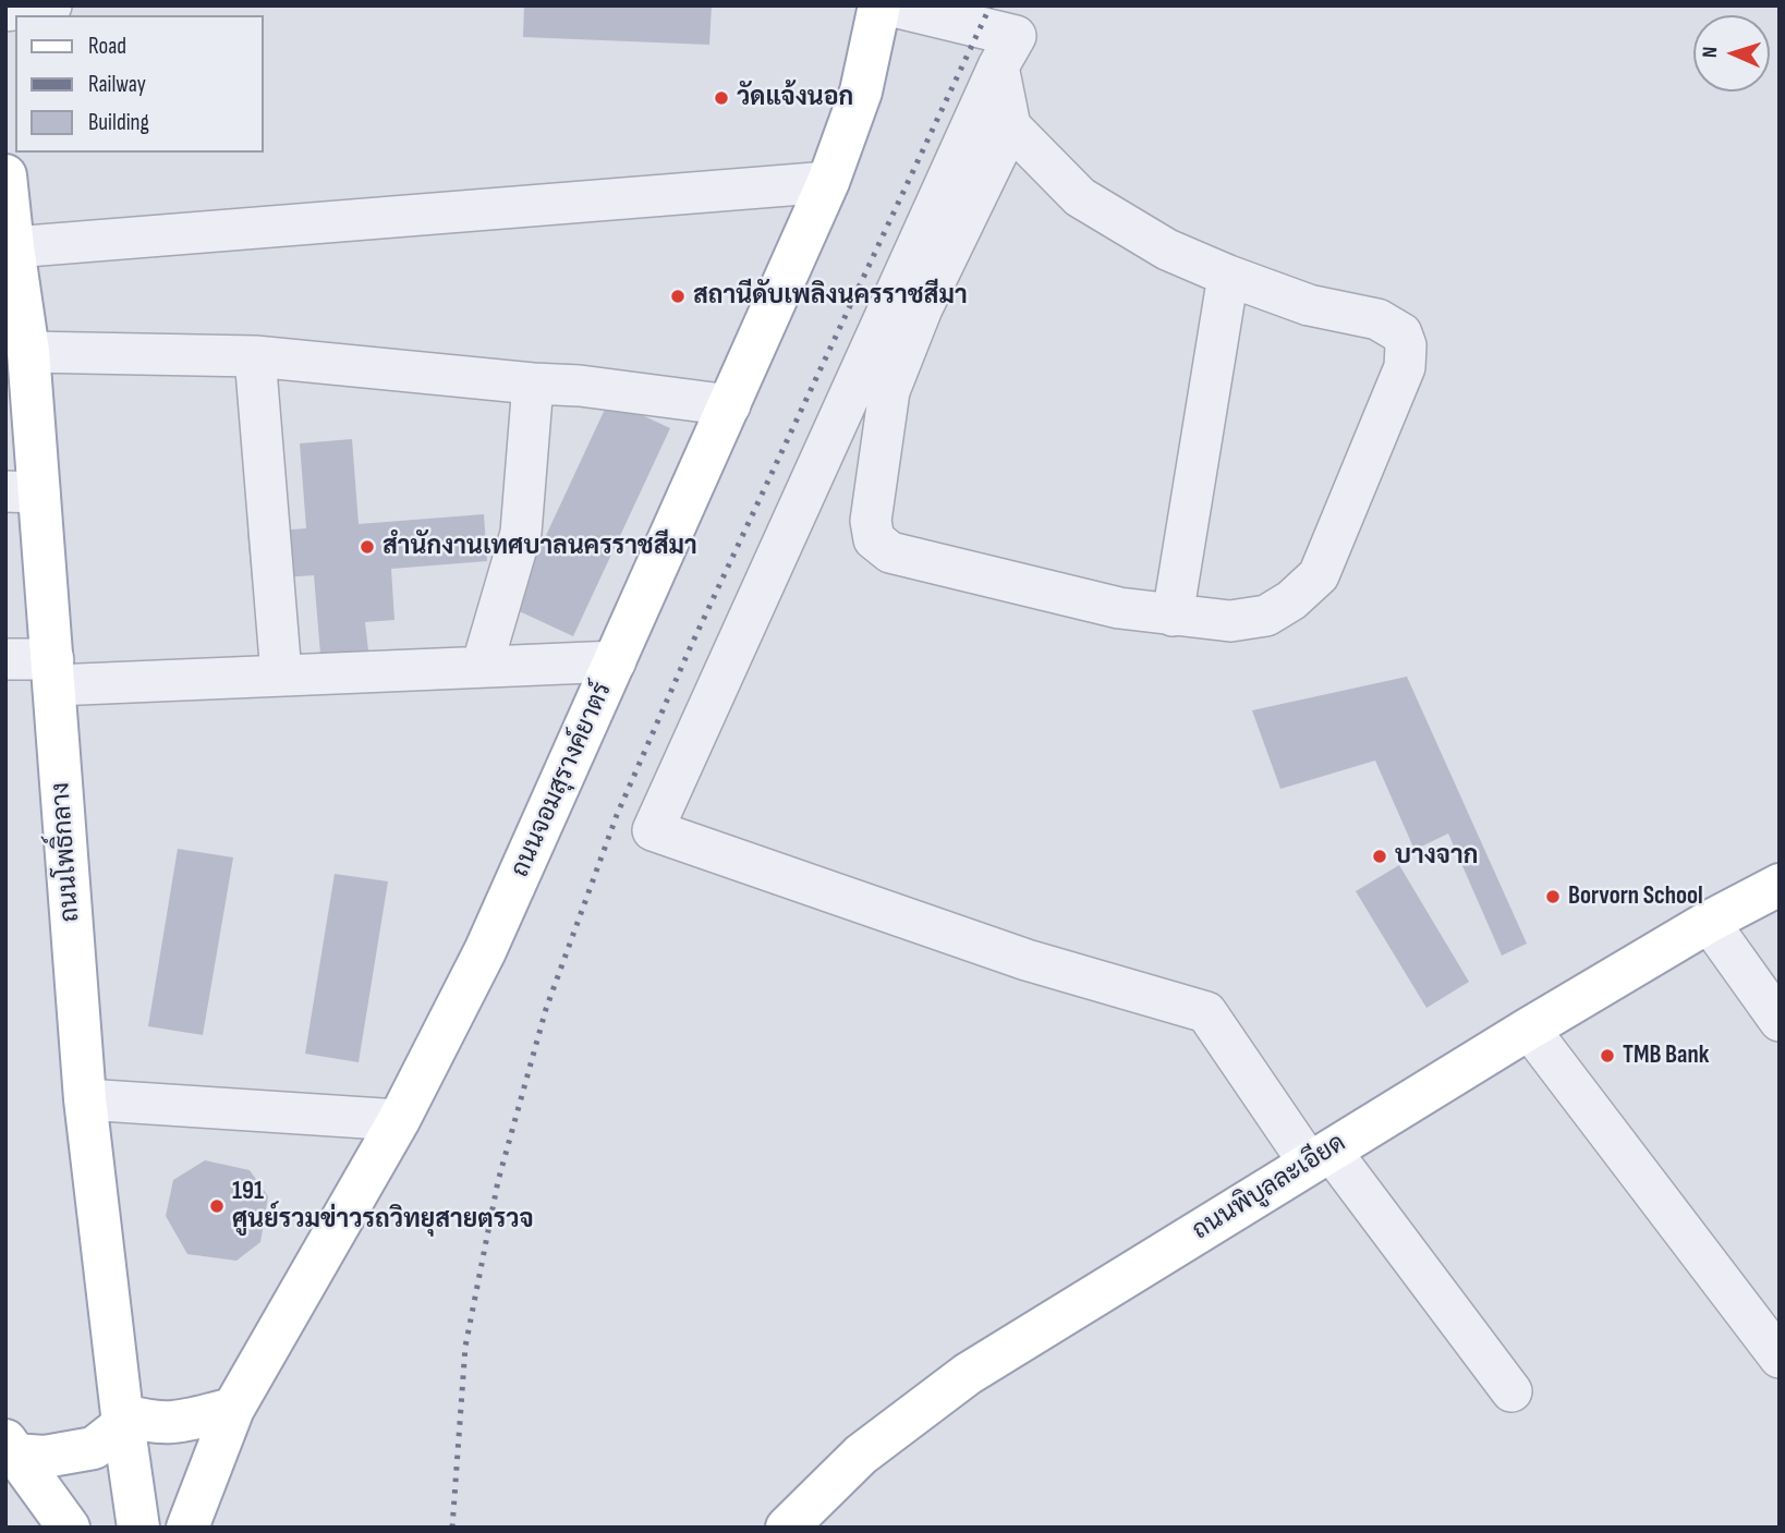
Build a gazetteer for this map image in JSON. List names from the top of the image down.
{
  "streets": {
    "main road": ["ถนนจอมสุรางค์ยาตร์", "ถนนโพธิ์กลาง", "ถนนพิบูลละเอียด"]
  },
  "places": [
    "วัดแจ้งนอก",
    "สถานีดับเพลิงนครราชสีมา",
    "สำนักงานเทศบาลนครราชสีมา",
    "บางจาก",
    "Borvorn School",
    "TMB Bank",
    "191 ศูนย์รวมข่าวรถวิทยุสายตรวจ"
  ],
  "legend": ["Road", "Railway", "Building"],
  "north": "left"
}
